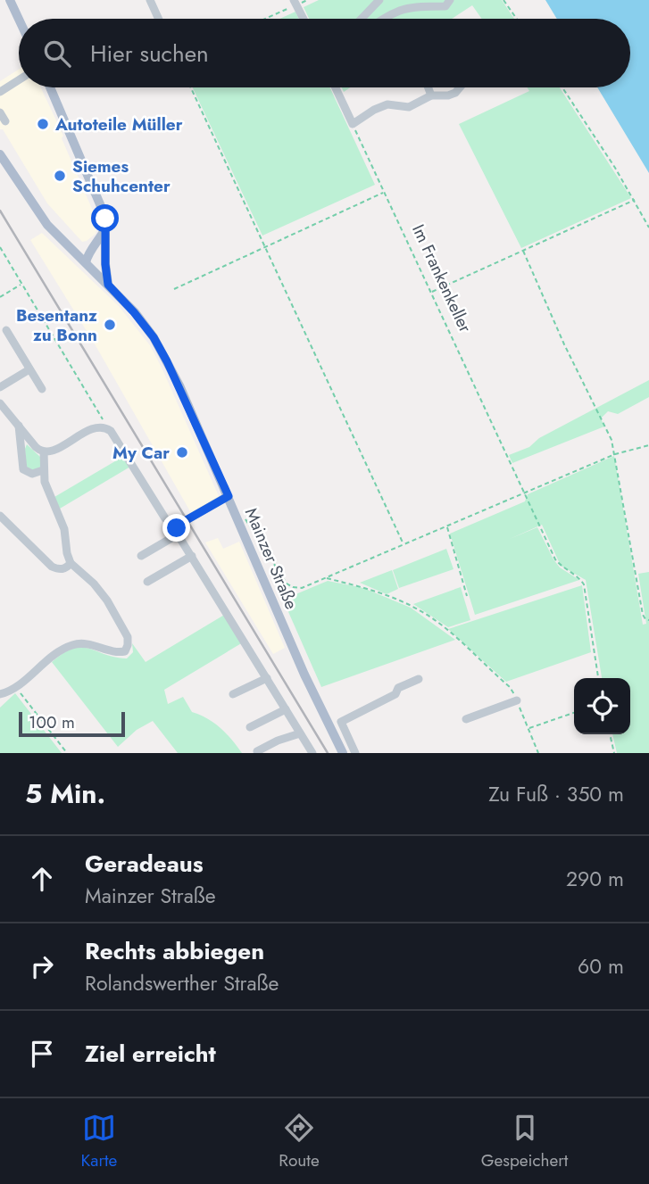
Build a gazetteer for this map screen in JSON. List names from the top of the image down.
{
  "streets": {
    "main road": ["Mainzer Straße"],
    "path": ["Im Frankenkeller"]
  },
  "places": [
    "Autoteile Müller",
    "Siemes Schuhcenter",
    "Besentanz zu Bonn",
    "My Car"
  ],
  "scale_bar": "100 m",
  "page": {
    "search": "Hier suchen",
    "scale": "100 m",
    "heading": ["5 Min.", "Zu Fuß · 350 m"],
    "list": [
      ["Geradeaus", "Mainzer Straße", "290 m"],
      ["Rechts abbiegen", "Rolandswerther Straße", "60 m"],
      "Ziel erreicht"
    ],
    "nav": ["Karte", "Route", "Gespeichert"]
  }
}
